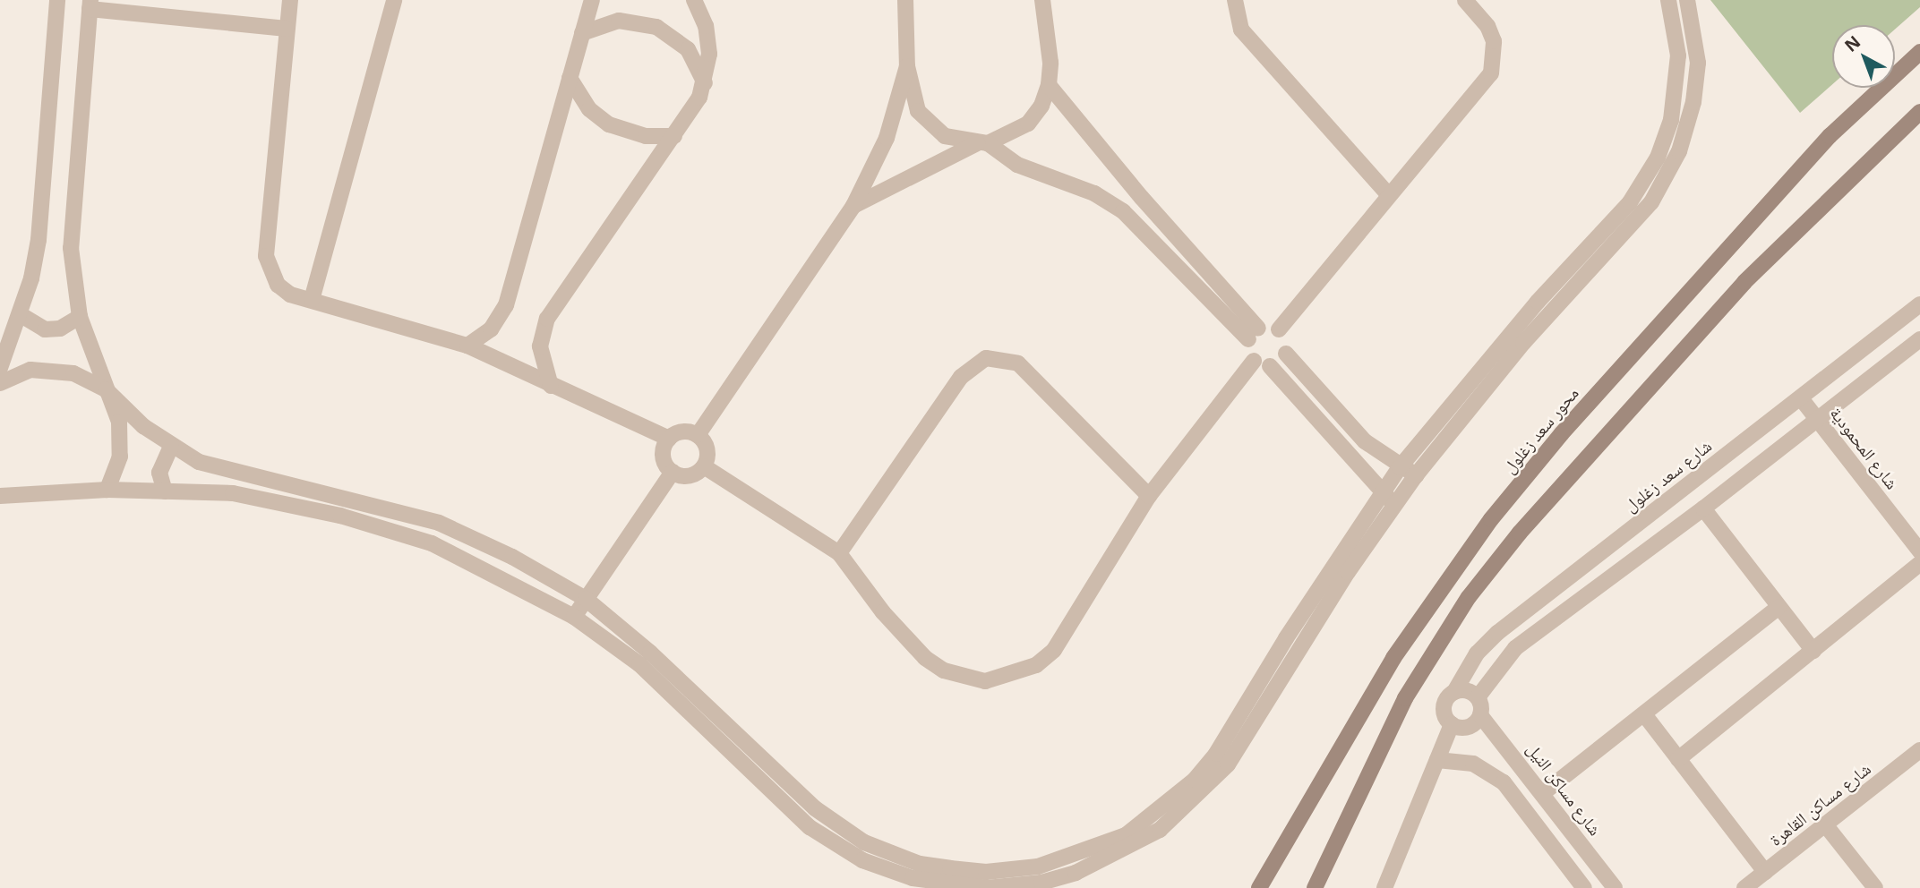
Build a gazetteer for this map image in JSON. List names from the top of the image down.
{
  "streets": {
    "main road": ["محور سعد زغلول"],
    "street": [
      "شارع المحمودية",
      "شارع سعد زغلول",
      "شارع مساكن النيل",
      "شارع مساكن القاهرة"
    ]
  },
  "crossings": [
    ["شارع المحمودية", "شارع سعد زغلول"],
    ["شارع سعد زغلول", "شارع مساكن النيل"]
  ],
  "north": "top left"
}
